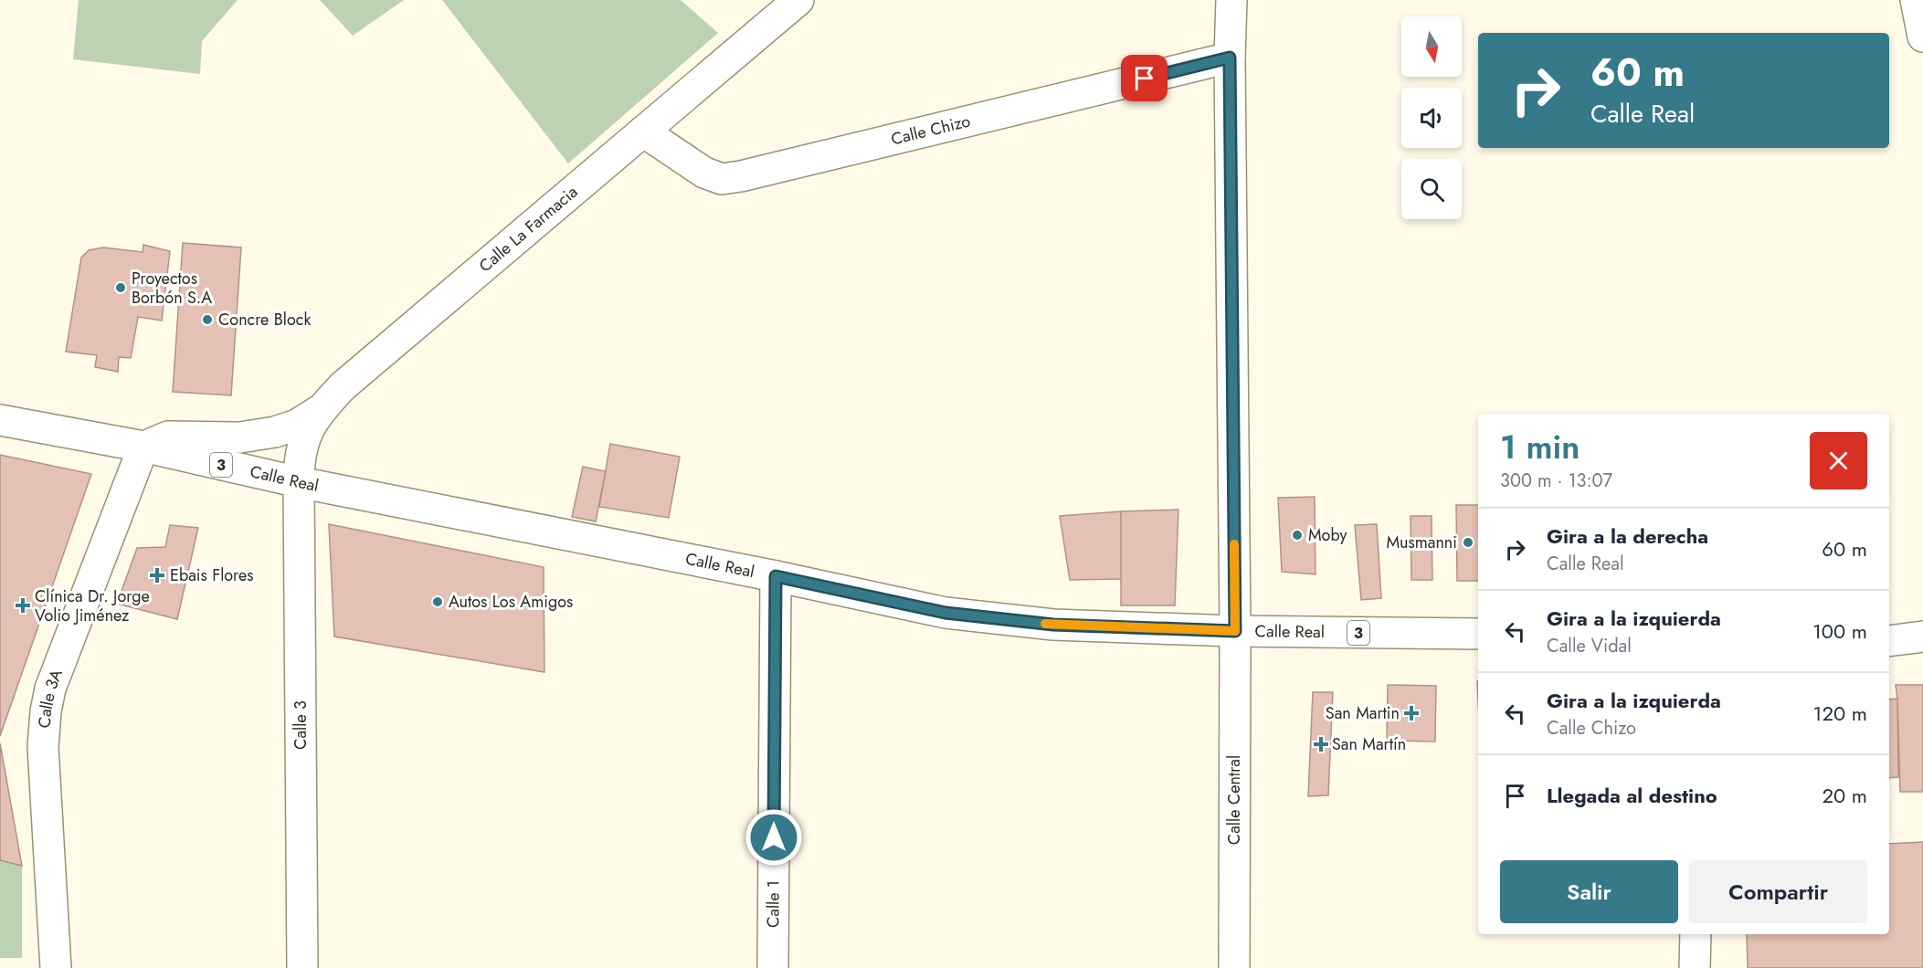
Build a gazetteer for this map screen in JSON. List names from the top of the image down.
{
  "streets": {
    "main road": [
      "Calle Chizo",
      "Calle La Farmacia",
      "3",
      "Calle Real",
      "Calle 3A",
      "Calle 3",
      "Calle Central",
      "Calle 1"
    ]
  },
  "crossings": [
    ["Calle Chizo", "Calle La Farmacia"],
    ["Calle Chizo", "Calle Central"],
    ["Calle La Farmacia", "Calle Real"],
    ["Calle La Farmacia", "Calle 3"],
    ["Calle Real", "Calle 3A"],
    ["Calle Real", "Calle 3"],
    ["Calle Real", "Calle Central"],
    ["Calle Real", "Calle 1"]
  ],
  "places": {
    "other": [
      "Proyectos Borbón S.A",
      "Concre Block",
      "Moby",
      "Musmanni",
      "Autos Los Amigos"
    ],
    "health": [
      "Ebais Flores",
      "Clínica Dr. Jorge Volio Jiménez",
      "San Martin",
      "San Martín"
    ]
  },
  "north": "bottom",
  "page": {
    "turn": ["60 m", "Calle Real"],
    "heading": ["1 min", "300 m · 13:07"],
    "list": [
      {
        "name": "Gira a la derecha",
        "note": "Calle Real",
        "value": "60 m"
      },
      {
        "name": "Gira a la izquierda",
        "note": "Calle Vidal",
        "value": "100 m"
      },
      {
        "name": "Gira a la izquierda",
        "note": "Calle Chizo",
        "value": "120 m"
      },
      {
        "name": "Llegada al destino",
        "value": "20 m"
      }
    ],
    "buttons": ["Salir", "Compartir"]
  }
}
